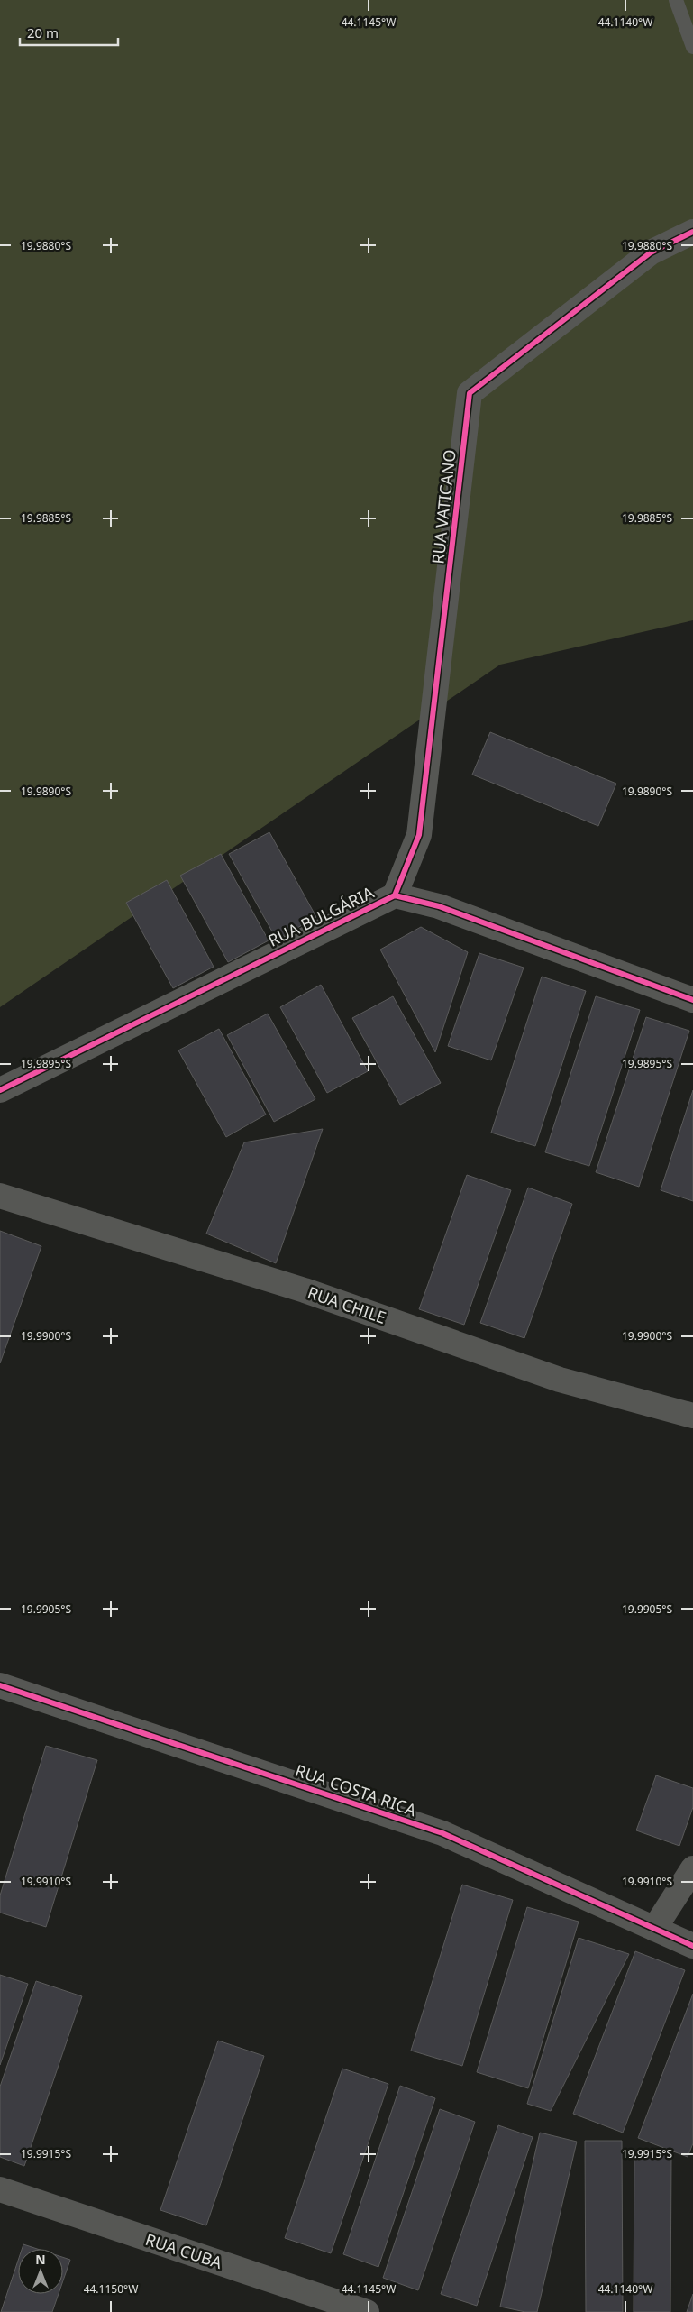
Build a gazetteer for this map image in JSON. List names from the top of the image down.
{
  "streets": {
    "street": [
      "RUA VATICANO",
      "RUA BULGÁRIA",
      "RUA CHILE",
      "RUA COSTA RICA",
      "RUA CUBA"
    ]
  },
  "crossings": [
    ["RUA VATICANO", "RUA BULGÁRIA"]
  ],
  "scale_bar": "20 m",
  "north": "top",
  "coordinates": [
    "44.1145°W",
    "44.1140°W",
    "19.9880°S",
    "19.9885°S",
    "19.9890°S",
    "19.9895°S",
    "19.9900°S",
    "19.9905°S",
    "19.9910°S",
    "19.9915°S",
    "44.1150°W"
  ]
}
